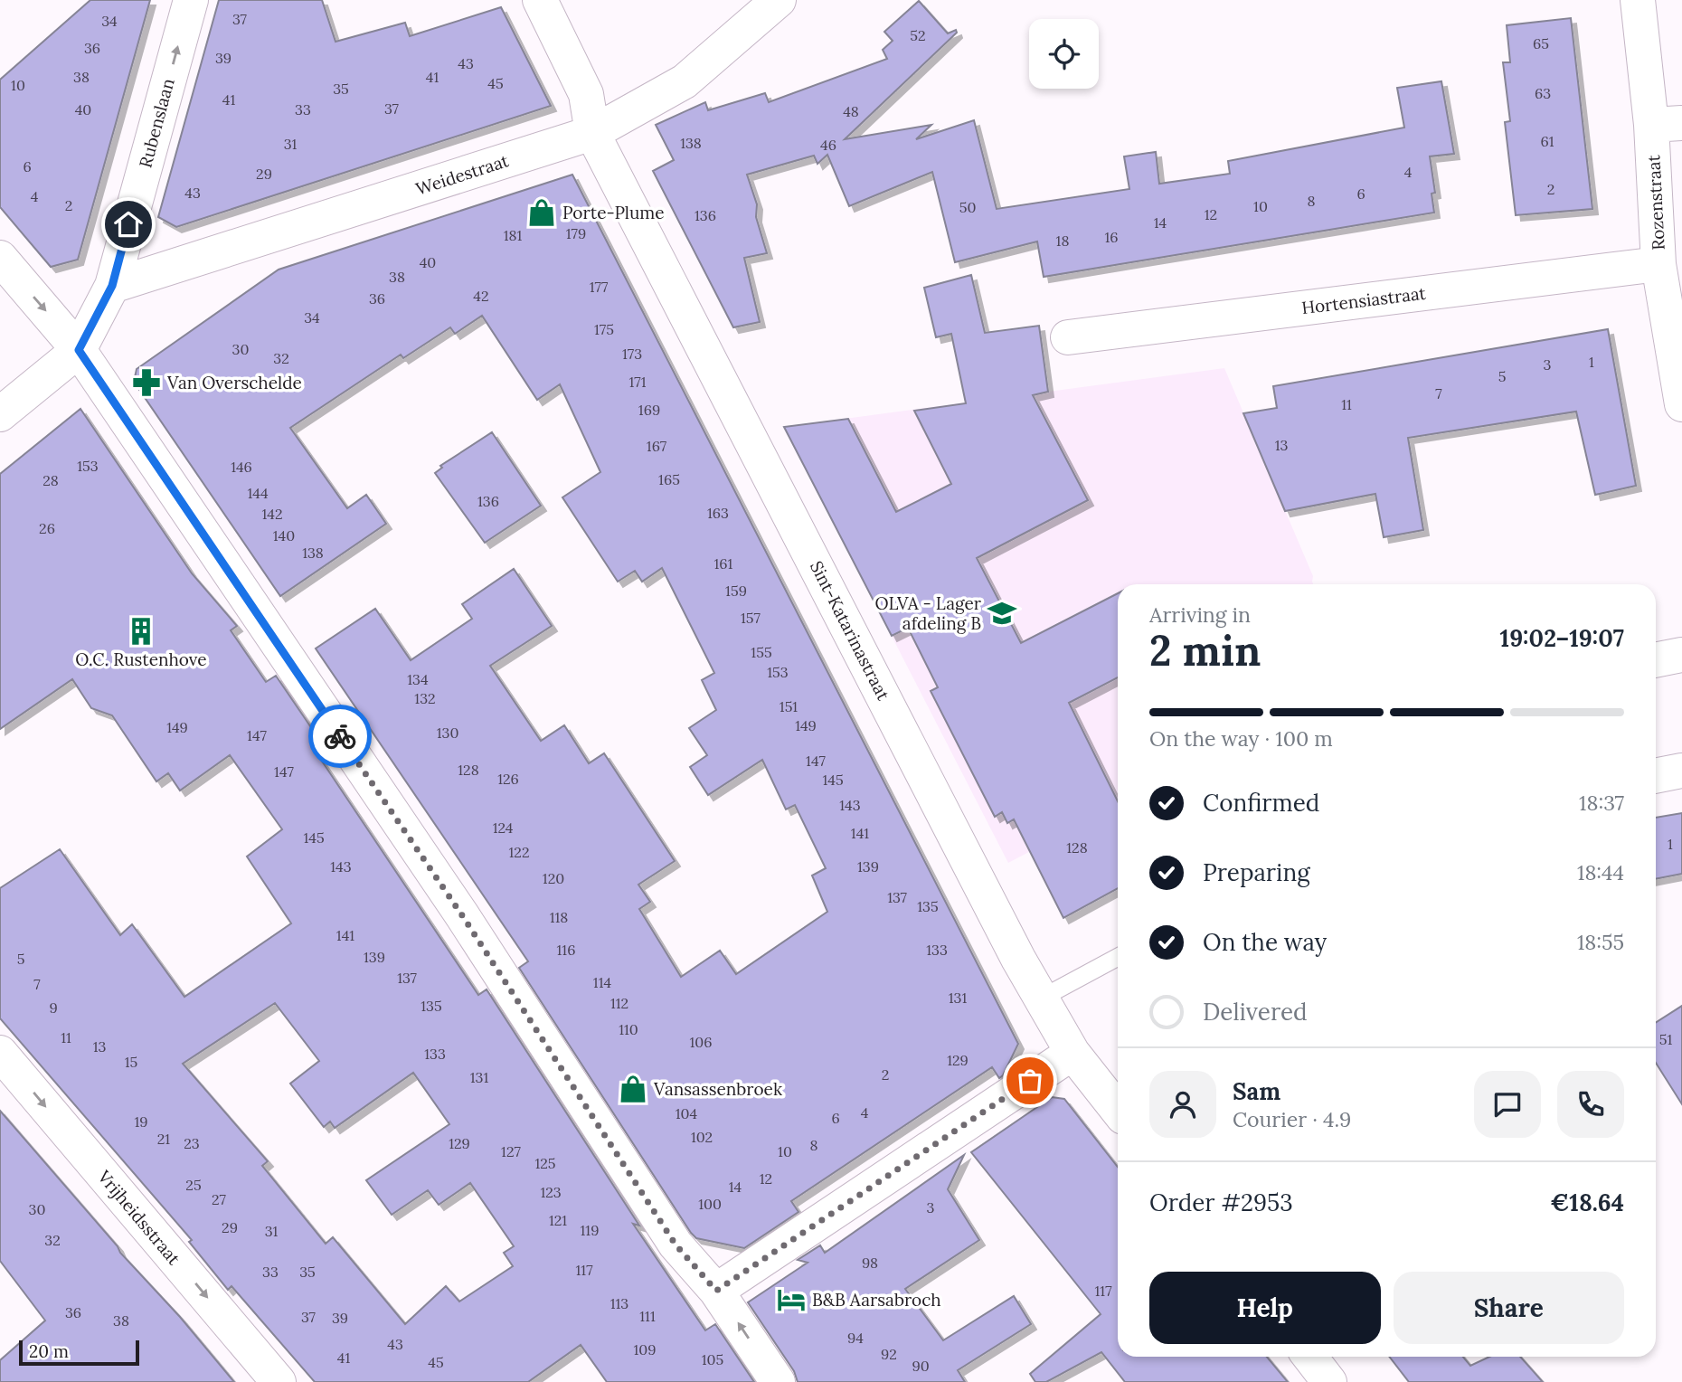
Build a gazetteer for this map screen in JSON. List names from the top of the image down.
{
  "streets": {
    "street": [
      "Rubenslaan",
      "Weidestraat",
      "Rozenstraat",
      "Hortensiastraat",
      "Sint-Katarinastraat",
      "Vrijheidsstraat"
    ]
  },
  "crossings": [
    ["Rubenslaan", "Weidestraat"],
    ["Weidestraat", "Sint-Katarinastraat"],
    ["Rozenstraat", "Hortensiastraat"]
  ],
  "one_way": ["Rubenslaan", "Vrijheidsstraat"],
  "places": {
    "shop": ["Porte-Plume", "Vansassenbroek"],
    "pharmacy": ["Van Overschelde"],
    "school or university": ["OLVA - Lager afdeling B"],
    "building": ["O.C. Rustenhove"],
    "hotel": ["B&B Aarsabroch"]
  },
  "house_numbers": [
    "37",
    "34",
    "52",
    "65",
    "36",
    "39",
    "43",
    "38",
    "41",
    "45",
    "10",
    "35",
    "63",
    "41",
    "37",
    "40",
    "33",
    "48",
    "61",
    "138",
    "31",
    "46",
    "6",
    "4",
    "29",
    "2",
    "43",
    "6",
    "4",
    "8",
    "2",
    "10",
    "50",
    "12",
    "136",
    "14",
    "179",
    "181",
    "16",
    "18",
    "40",
    "38",
    "177",
    "42",
    "36",
    "34",
    "175",
    "30",
    "173",
    "32",
    "1",
    "3",
    "5",
    "171",
    "7",
    "11",
    "169",
    "13",
    "167",
    "153",
    "146",
    "165",
    "28",
    "144",
    "136",
    "163",
    "142",
    "26",
    "140",
    "138",
    "161",
    "159",
    "157",
    "155",
    "153",
    "134",
    "132",
    "151",
    "149",
    "149",
    "130",
    "147",
    "147",
    "128",
    "147",
    "126",
    "145",
    "143",
    "124",
    "141",
    "145",
    "1",
    "128",
    "122",
    "143",
    "139",
    "120",
    "137",
    "135",
    "118",
    "141",
    "116",
    "133",
    "139",
    "5",
    "137",
    "114",
    "7",
    "131",
    "112",
    "135",
    "9",
    "110",
    "11",
    "51",
    "106",
    "13",
    "133",
    "129",
    "15",
    "2",
    "131",
    "4",
    "104",
    "6",
    "19",
    "102",
    "21",
    "23",
    "129",
    "8",
    "127",
    "10",
    "125",
    "12",
    "25",
    "14",
    "123",
    "27",
    "100",
    "3",
    "30",
    "121",
    "29",
    "119",
    "31",
    "32",
    "98",
    "117",
    "33",
    "35",
    "117",
    "113",
    "36",
    "111",
    "37",
    "39",
    "38",
    "94",
    "43",
    "109",
    "92",
    "41",
    "105",
    "45",
    "90"
  ],
  "scale_bar": "20 m",
  "page": {
    "heading": ["2 min", "Arriving in", "19:02–19:07"],
    "panel": [
      "Sam",
      "Courier · 4.9",
      "Order #2953",
      "€18.64"
    ],
    "bar": "On the way · 100 m",
    "list": [
      ["Confirmed", "18:37"],
      ["Preparing", "18:44"],
      ["On the way", "18:55"],
      "Delivered"
    ],
    "buttons": ["Help", "Share"],
    "scale": "20 m"
  }
}
